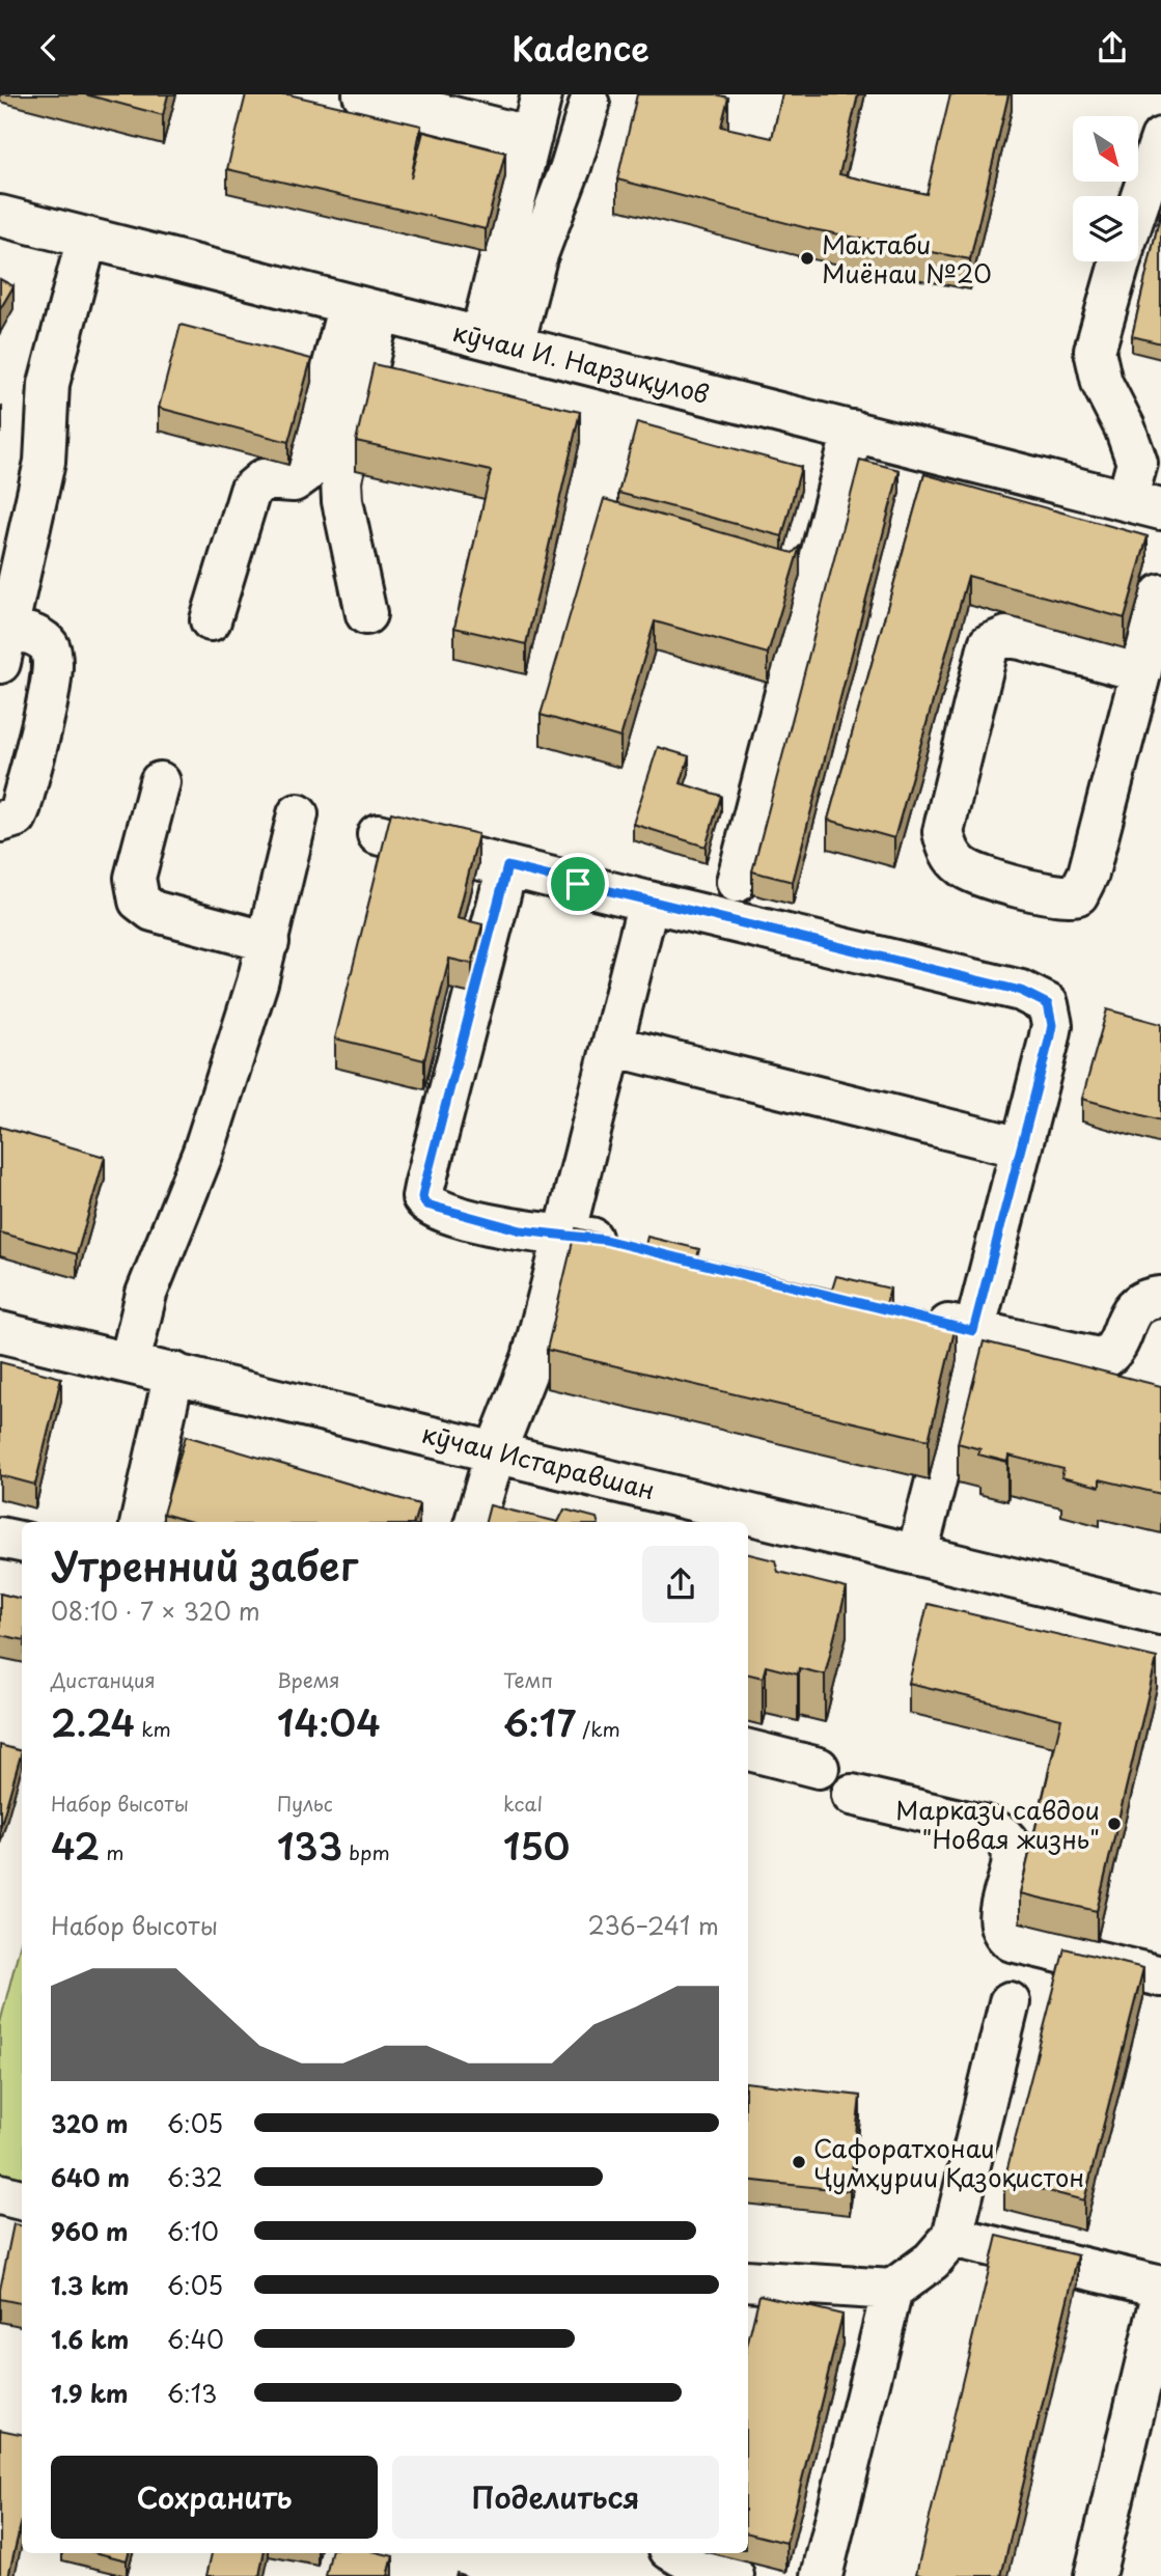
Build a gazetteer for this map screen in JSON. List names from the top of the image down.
{
  "streets": {
    "street": ["кӯчаи И. Нарзиқулов", "кӯчаи Истаравшан"]
  },
  "places": ["Мактаби Миёнаи №20", "Маркази савдои \"Новая жизнь\"", "Сафоратхонаи Ҷумҳурии Қазоқистон"],
  "north": "bottom right",
  "page": {
    "header": "Kadence",
    "heading": ["Утренний забег", "08:10 · 7 × 320 m"],
    "stats": [
      ["Дистанция", "2.24 km"],
      ["Время", "14:04"],
      ["Темп", "6:17 /km"],
      ["Набор высоты", "42 m"],
      ["Пульс", "133 bpm"],
      ["kcal", "150"]
    ],
    "chart": ["Набор высоты", "236–241 m"],
    "list": [
      {
        "name": "320 m",
        "note": "6:05"
      },
      {
        "name": "640 m",
        "note": "6:32"
      },
      {
        "name": "960 m",
        "note": "6:10"
      },
      {
        "name": "1.3 km",
        "note": "6:05"
      },
      {
        "name": "1.6 km",
        "note": "6:40"
      },
      {
        "name": "1.9 km",
        "note": "6:13"
      }
    ],
    "buttons": ["Сохранить", "Поделиться"]
  }
}
